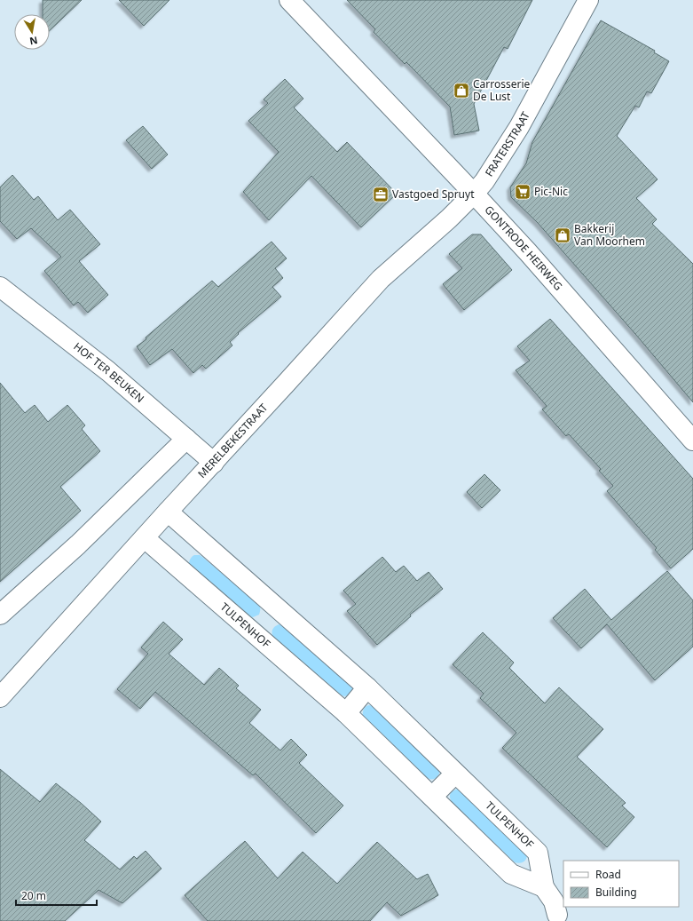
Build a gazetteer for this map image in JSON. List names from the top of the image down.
{
  "streets": {
    "street": [
      "FRATERSTRAAT",
      "GONTRODE HEIRWEG",
      "HOF TER BEUKEN",
      "MERELBEKESTRAAT",
      "TULPENHOF"
    ]
  },
  "crossings": [
    ["FRATERSTRAAT", "GONTRODE HEIRWEG"],
    ["FRATERSTRAAT", "MERELBEKESTRAAT"],
    ["GONTRODE HEIRWEG", "MERELBEKESTRAAT"],
    ["HOF TER BEUKEN", "MERELBEKESTRAAT"],
    ["MERELBEKESTRAAT", "TULPENHOF"]
  ],
  "places": {
    "shop": ["Carrosserie De Lust", "Bakkerij Van Moorhem"],
    "supermarket": ["Pic-Nic"],
    "office": ["Vastgoed Spruyt"]
  },
  "legend": ["Road", "Building"],
  "scale_bar": "20 m",
  "north": "bottom"
}
